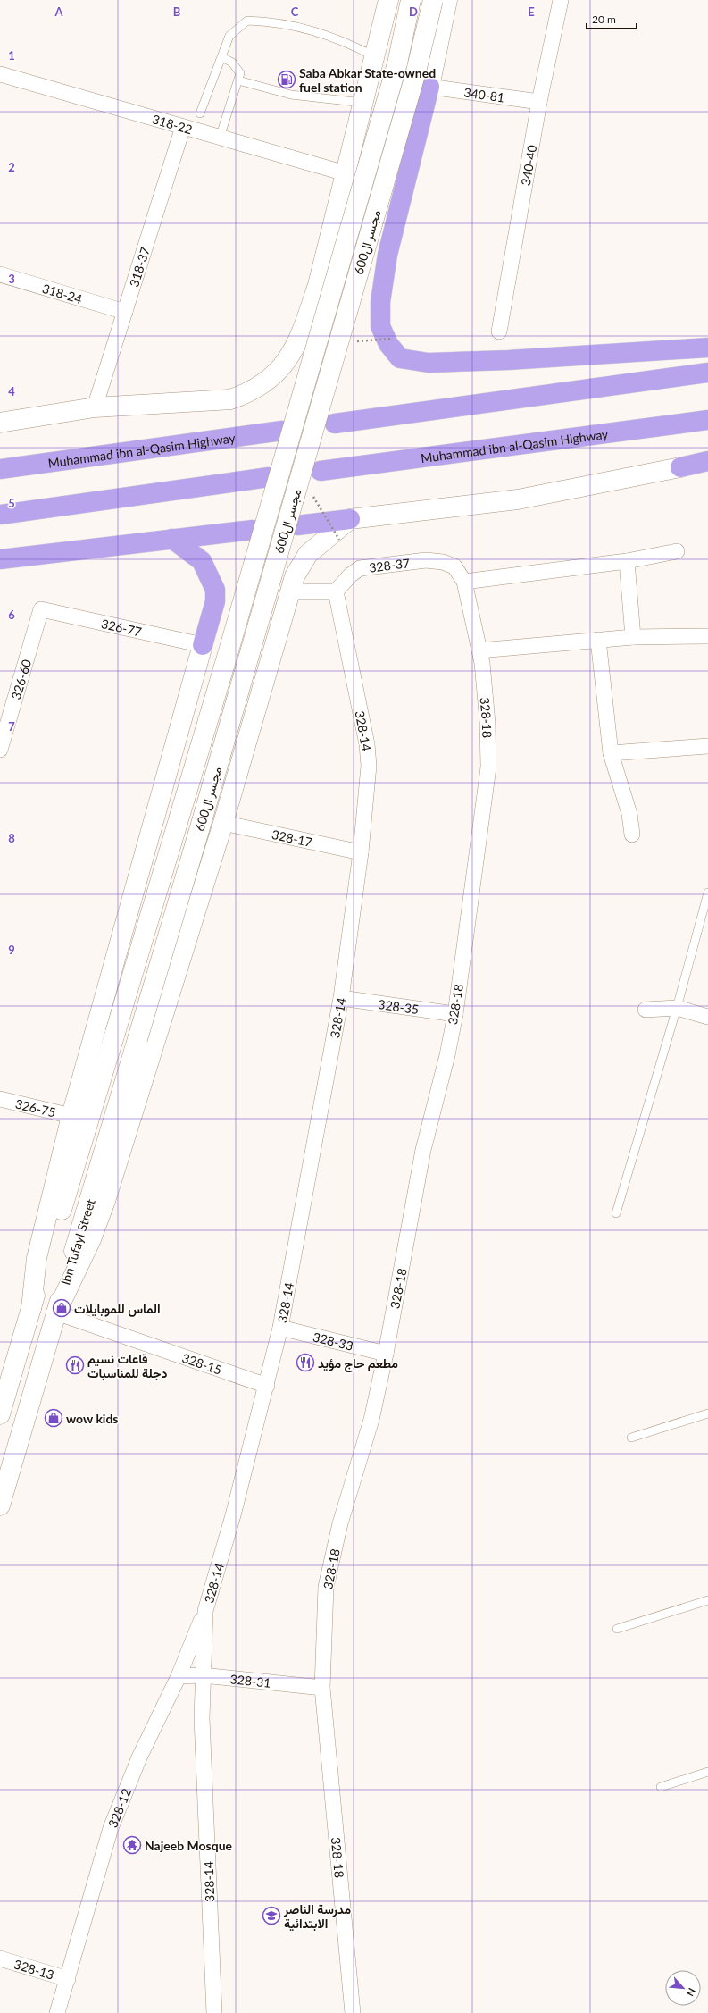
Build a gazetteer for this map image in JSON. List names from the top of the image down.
{
  "streets": {
    "highway": ["Muhammad ibn al-Qasim Highway"],
    "street": [
      "340-81",
      "318-22",
      "340-40",
      "مجسر ال600",
      "318-37",
      "318-24",
      "328-37",
      "326-77",
      "326-60",
      "328-18",
      "328-14",
      "328-17",
      "328-35",
      "326-75",
      "Ibn Tufayl Street",
      "328-33",
      "328-15",
      "328-31",
      "328-12",
      "328-13"
    ]
  },
  "crossings": [
    ["340-81", "340-40"],
    ["318-22", "318-37"],
    ["مجسر ال600", "Ibn Tufayl Street"],
    ["318-37", "318-24"],
    ["328-37", "328-18"],
    ["328-37", "328-14"],
    ["326-77", "326-60"],
    ["328-18", "328-35"],
    ["328-18", "328-33"],
    ["328-18", "328-31"],
    ["328-14", "328-17"],
    ["328-14", "328-35"],
    ["328-14", "328-33"],
    ["328-14", "328-15"],
    ["328-14", "328-31"],
    ["328-14", "328-12"],
    ["Ibn Tufayl Street", "328-15"],
    ["328-31", "328-12"],
    ["328-12", "328-13"]
  ],
  "places": {
    "fuel station": ["Saba Abkar State-owned fuel station"],
    "shop": ["الماس للموبايلات", "wow kids"],
    "restaurant": ["مطعم حاج مؤيد", "قاعات نسيم دجلة للمناسبات"],
    "temple": ["Najeeb Mosque"],
    "school or university": ["مدرسة الناصر الابتدائية"]
  },
  "scale_bar": "20 m",
  "north": "bottom right",
  "grid": {
    "columns": [
      "A",
      "B",
      "C",
      "D",
      "E"
    ],
    "rows": [
      "1",
      "2",
      "3",
      "4",
      "5",
      "6",
      "7",
      "8",
      "9"
    ]
  }
}
